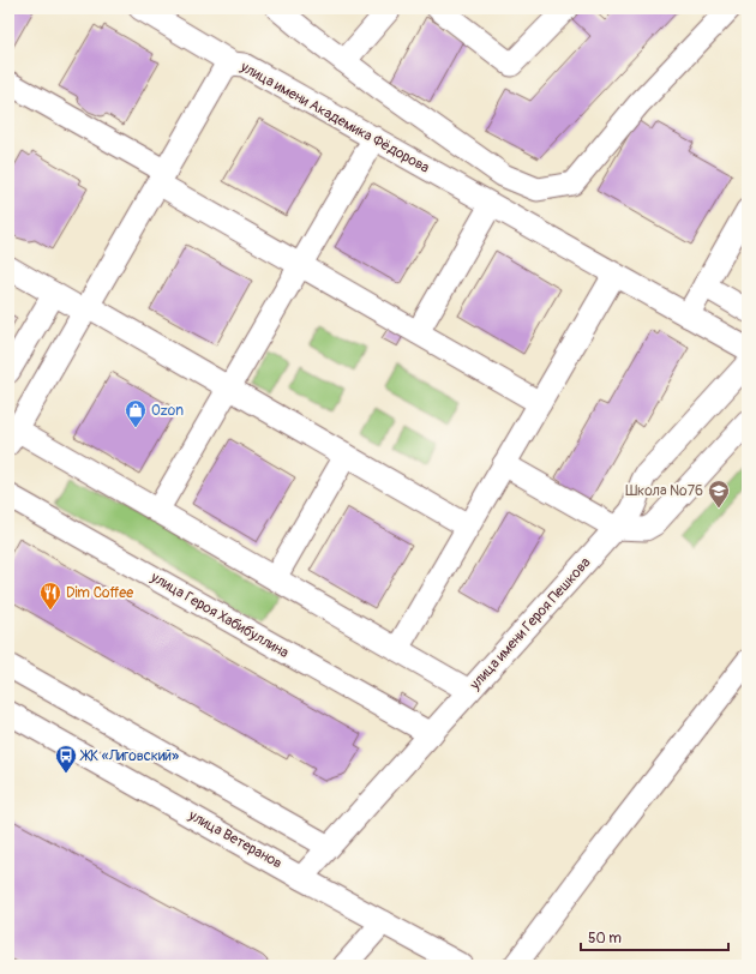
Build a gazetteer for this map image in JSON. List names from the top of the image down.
{
  "streets": {
    "street": [
      "улица имени Академика Фёдорова",
      "улица Героя Хабибуллина",
      "улица имени Героя Пешкова",
      "улица Ветеранов"
    ]
  },
  "crossings": [
    ["улица Героя Хабибуллина", "улица имени Героя Пешкова"],
    ["улица имени Героя Пешкова", "улица Ветеранов"]
  ],
  "places": {
    "shop": ["Ozon"],
    "school or university": ["Школа №76"],
    "restaurant": ["Dim Coffee"],
    "bus stop": ["ЖК «Лиговский»"]
  },
  "scale_bar": "50 m"
}
